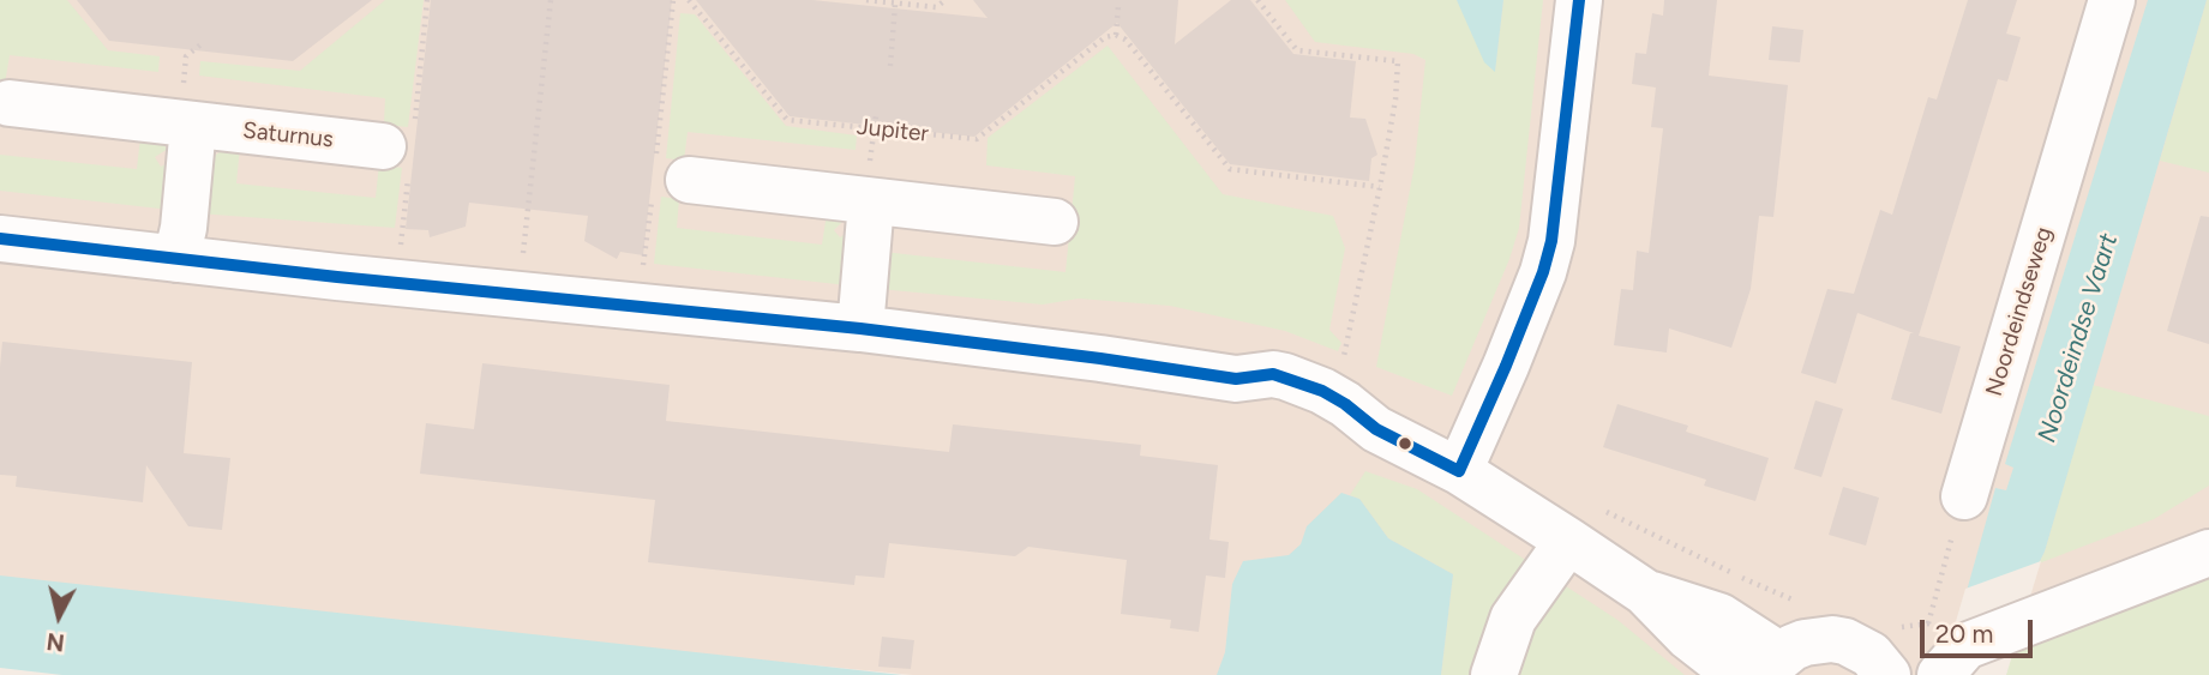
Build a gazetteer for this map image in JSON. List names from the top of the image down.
{
  "streets": {
    "street": ["Saturnus", "Noordeindseweg"],
    "path": ["Jupiter"]
  },
  "water": ["Noordeindse Vaart"],
  "scale_bar": "20 m",
  "north": "bottom"
}
